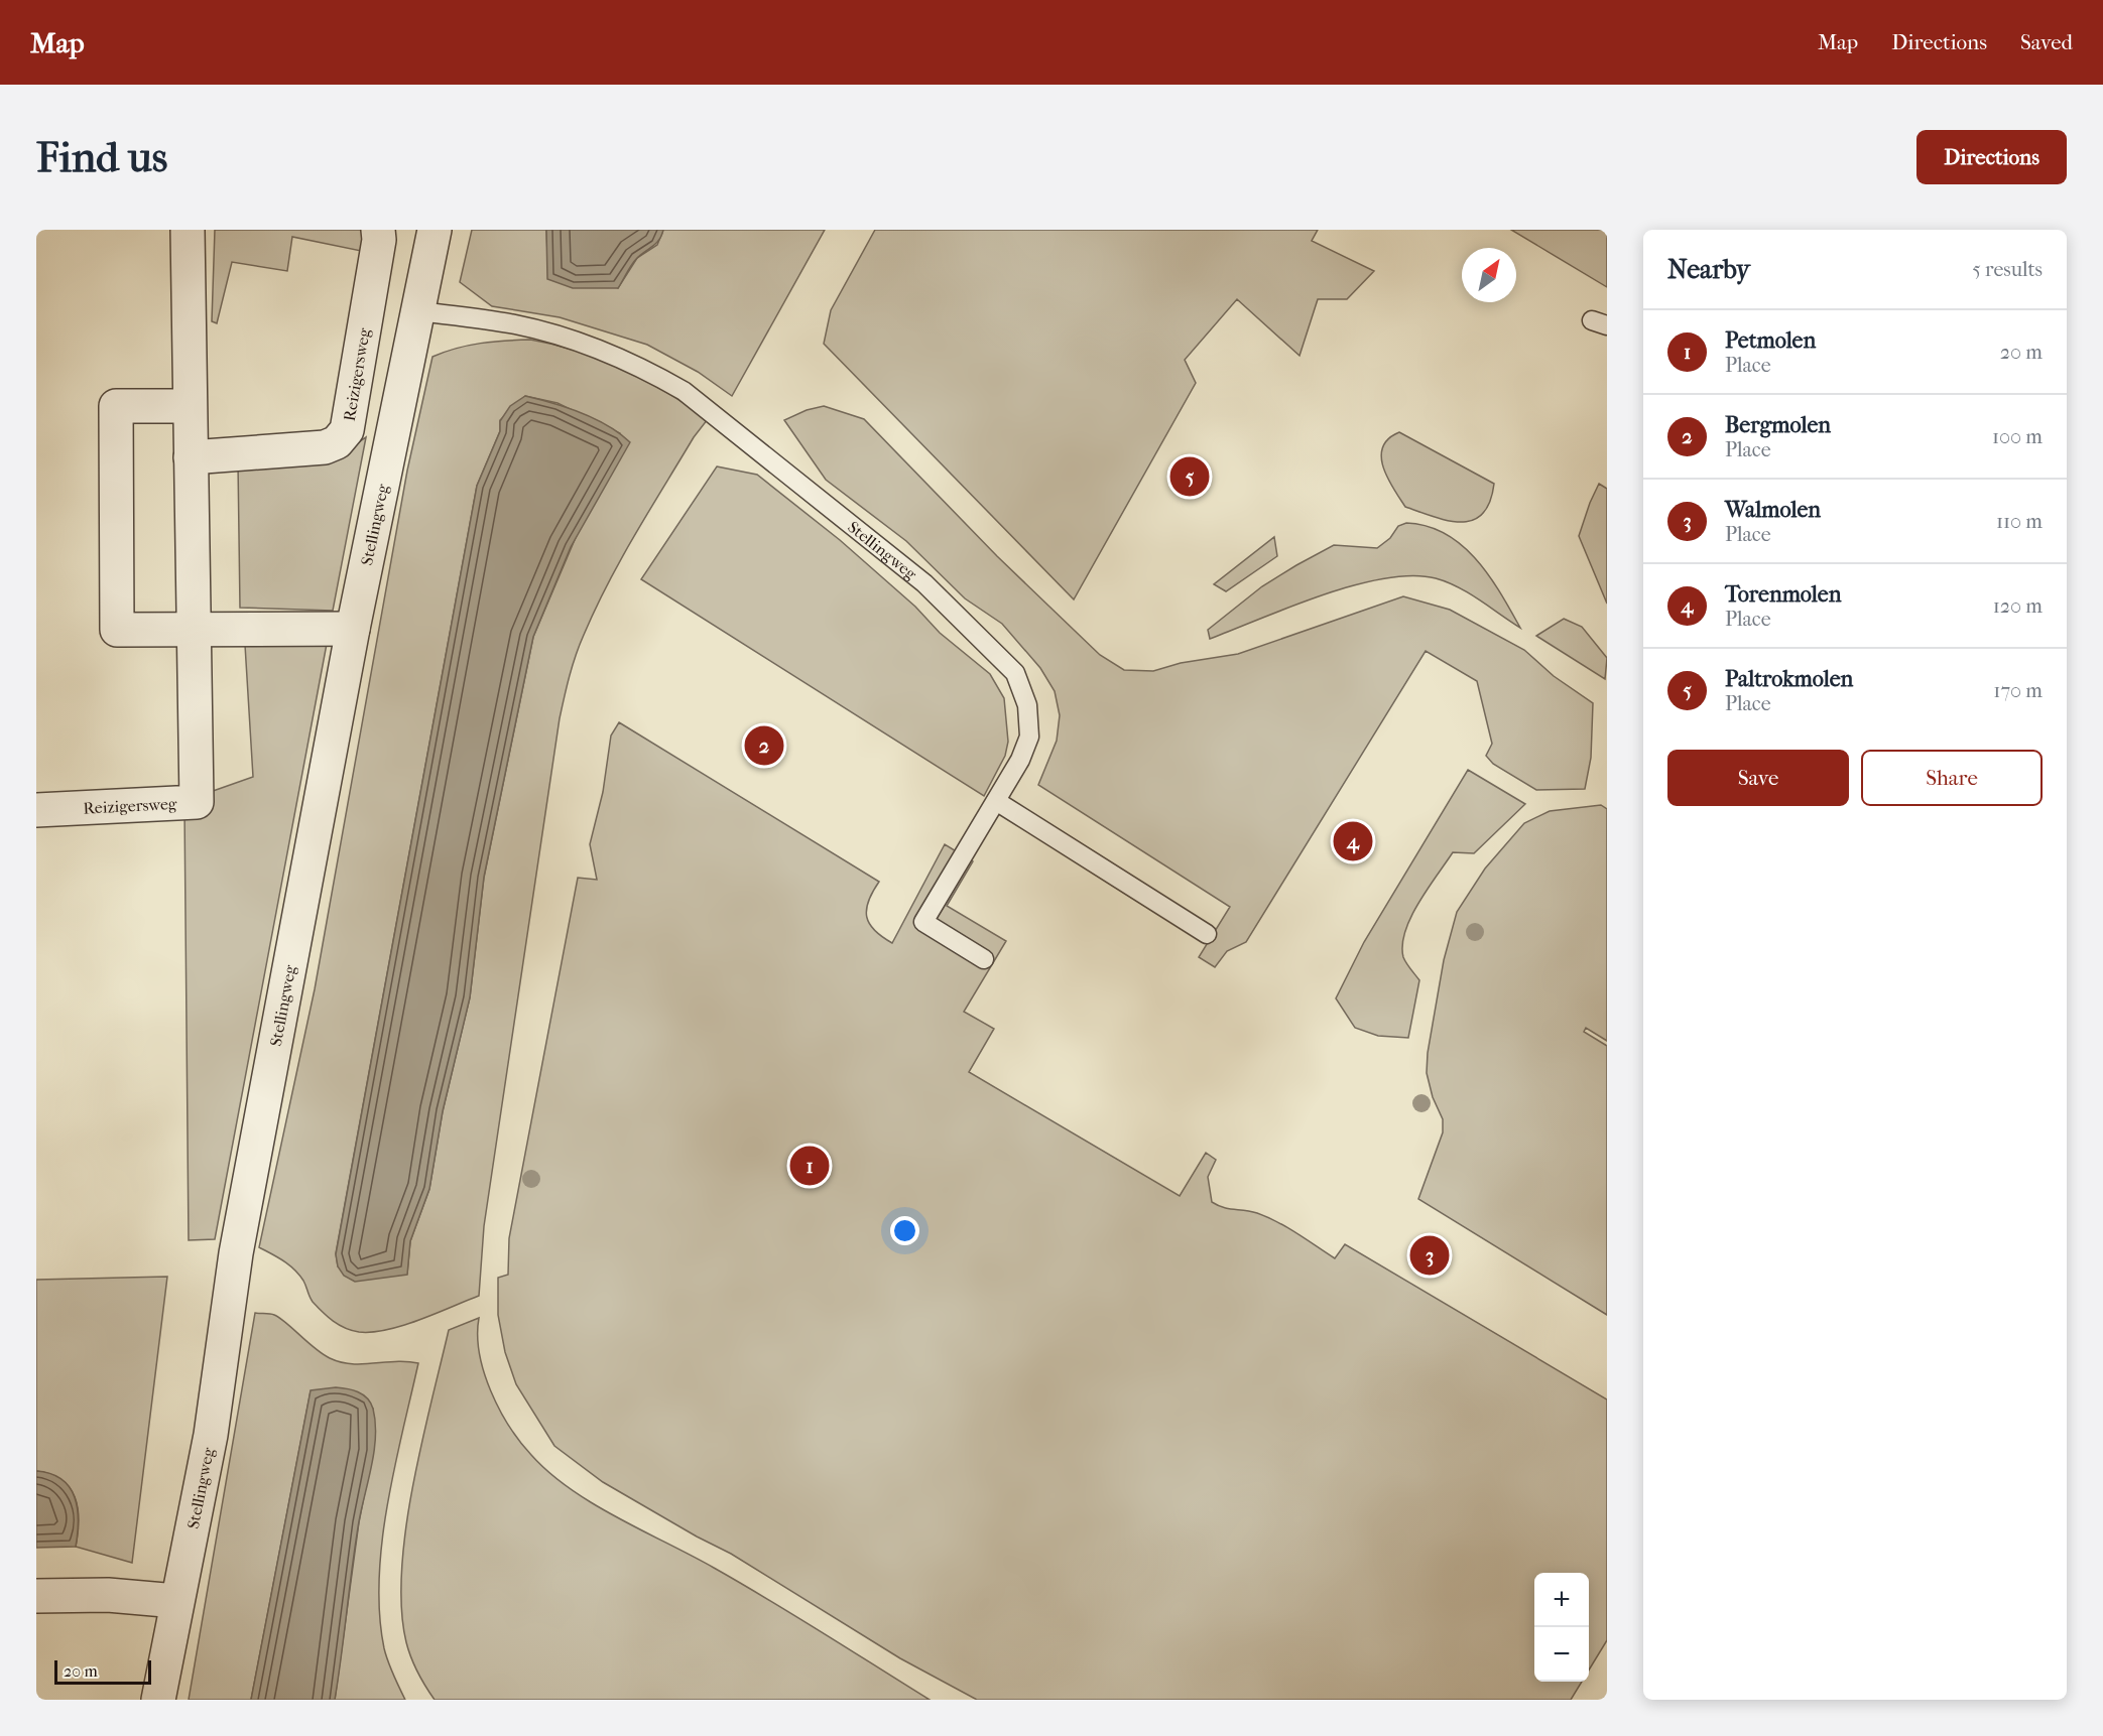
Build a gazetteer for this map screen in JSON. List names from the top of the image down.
{
  "streets": {
    "street": ["Reizigersweg", "Stellingweg"]
  },
  "scale_bar": "20 m",
  "north": "top right",
  "page": {
    "header": "Map",
    "nav": ["Map", "Directions", "Saved"],
    "buttons": [
      "Directions",
      ["Save", "Share"]
    ],
    "title": "Find us",
    "heading": ["Nearby", "5 results"],
    "list": [
      {
        "mark": "1",
        "name": "Petmolen",
        "note": "Place",
        "value": "20 m"
      },
      {
        "mark": "2",
        "name": "Bergmolen",
        "note": "Place",
        "value": "100 m"
      },
      {
        "mark": "3",
        "name": "Walmolen",
        "note": "Place",
        "value": "110 m"
      },
      {
        "mark": "4",
        "name": "Torenmolen",
        "note": "Place",
        "value": "120 m"
      },
      {
        "mark": "5",
        "name": "Paltrokmolen",
        "note": "Place",
        "value": "170 m"
      }
    ],
    "pins": [
      "5",
      "2",
      "4",
      "1",
      "3"
    ],
    "map_buttons": ["+", "−"],
    "scale": "20 m"
  }
}
